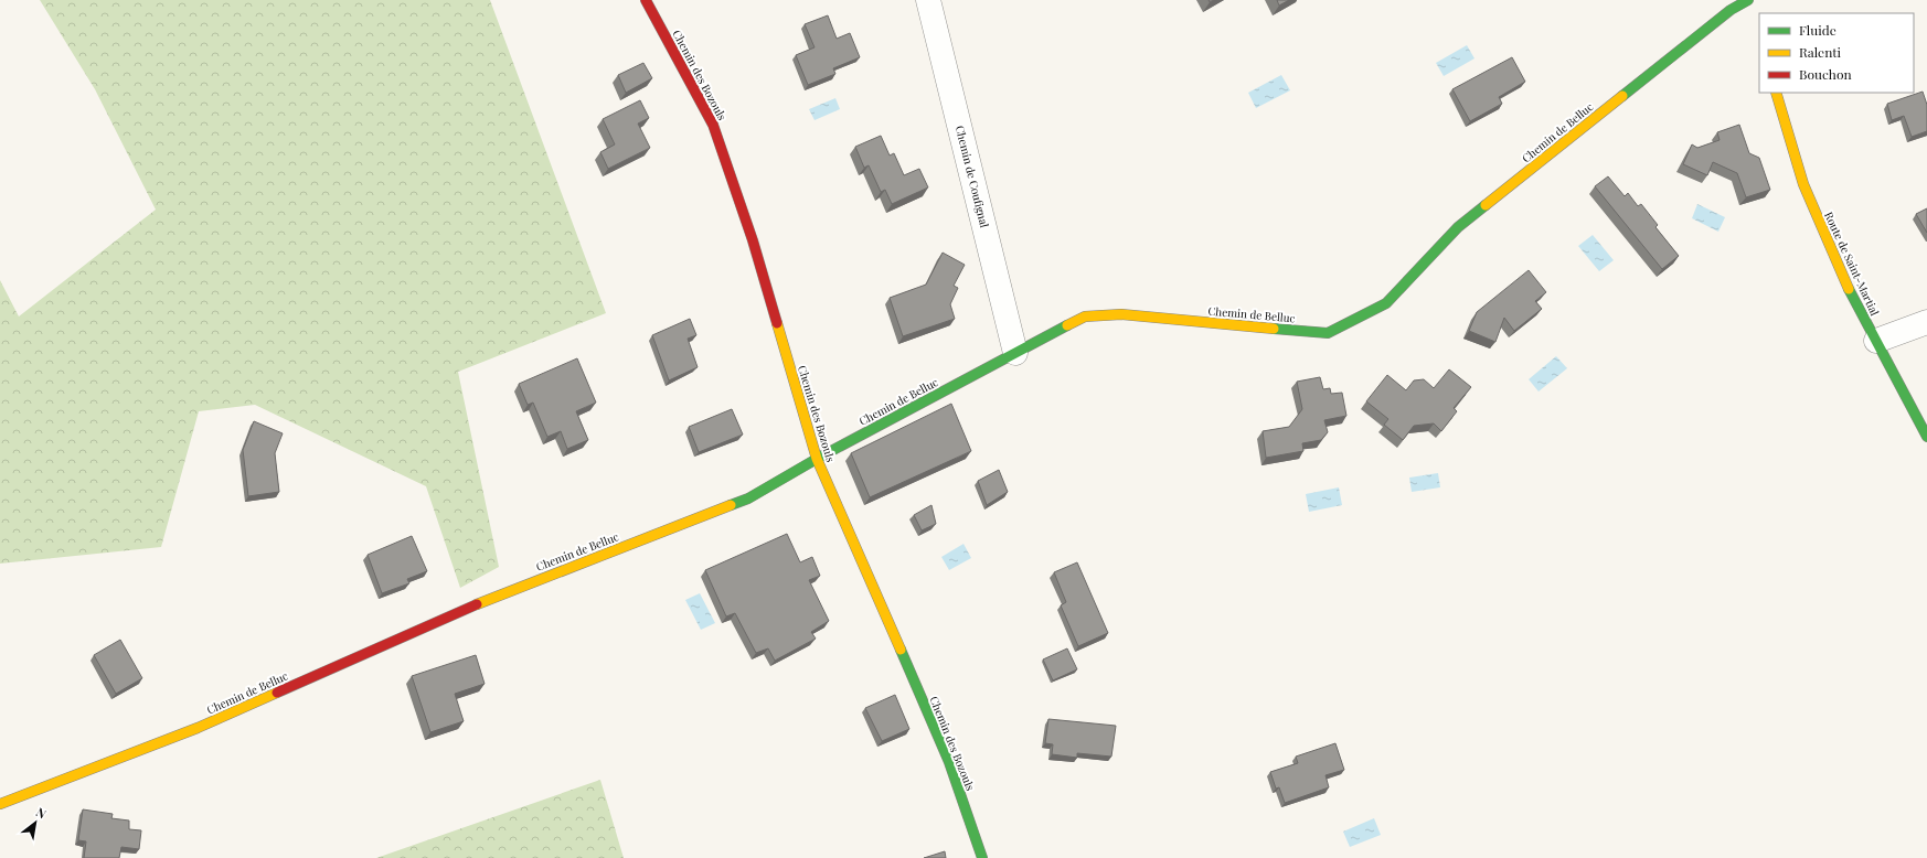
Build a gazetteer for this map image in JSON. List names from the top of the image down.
{
  "streets": {
    "street": [
      "Chemin des Bozouls",
      "Chemin de Belluc",
      "Chemin de Coufignal",
      "Route de Saint-Martial"
    ]
  },
  "crossings": [
    ["Chemin des Bozouls", "Chemin de Belluc"],
    ["Chemin de Belluc", "Chemin de Coufignal"]
  ],
  "legend": ["Fluide", "Ralenti", "Bouchon"],
  "north": "top right"
}
